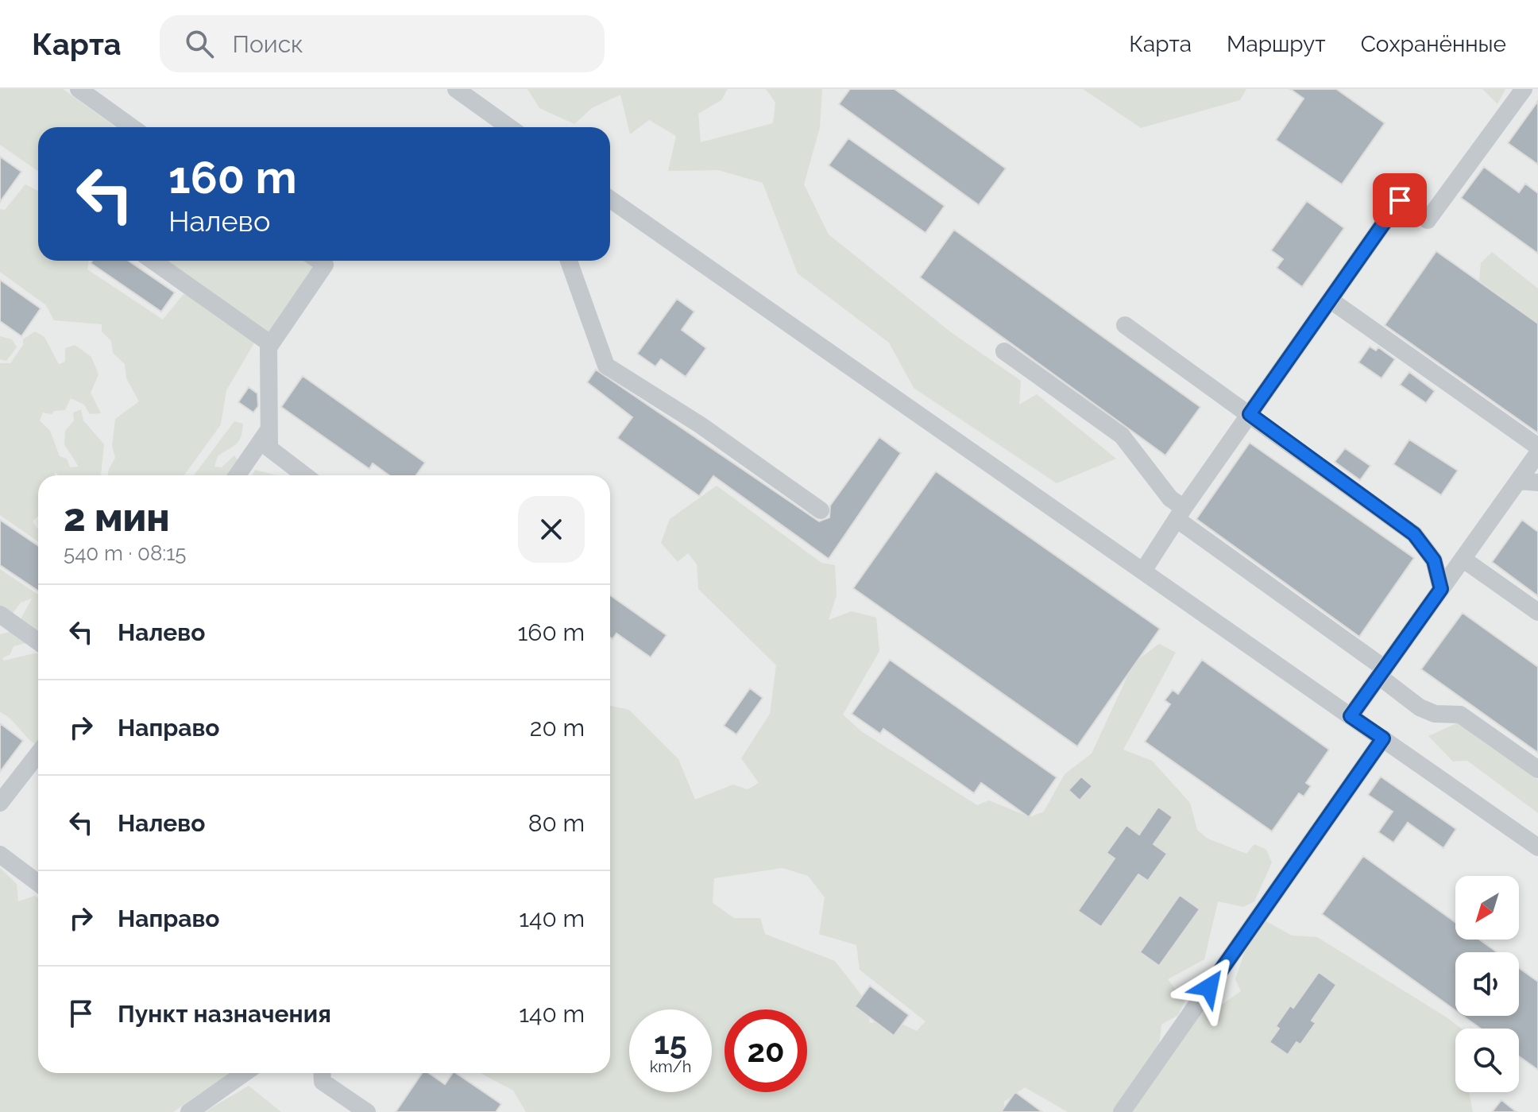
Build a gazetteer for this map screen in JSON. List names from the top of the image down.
{
  "north": "bottom left",
  "page": {
    "header": "Карта",
    "search": "Поиск",
    "nav": ["Карта", "Маршрут", "Сохранённые"],
    "turn": ["160 m", "Налево"],
    "heading": ["2 мин", "540 m · 08:15"],
    "list": [
      {
        "name": "Налево",
        "value": "160 m"
      },
      {
        "name": "Направо",
        "value": "20 m"
      },
      {
        "name": "Налево",
        "value": "80 m"
      },
      {
        "name": "Направо",
        "value": "140 m"
      },
      {
        "name": "Пункт назначения",
        "value": "140 m"
      }
    ],
    "speed": "15 km/h",
    "limit": "20"
  }
}
